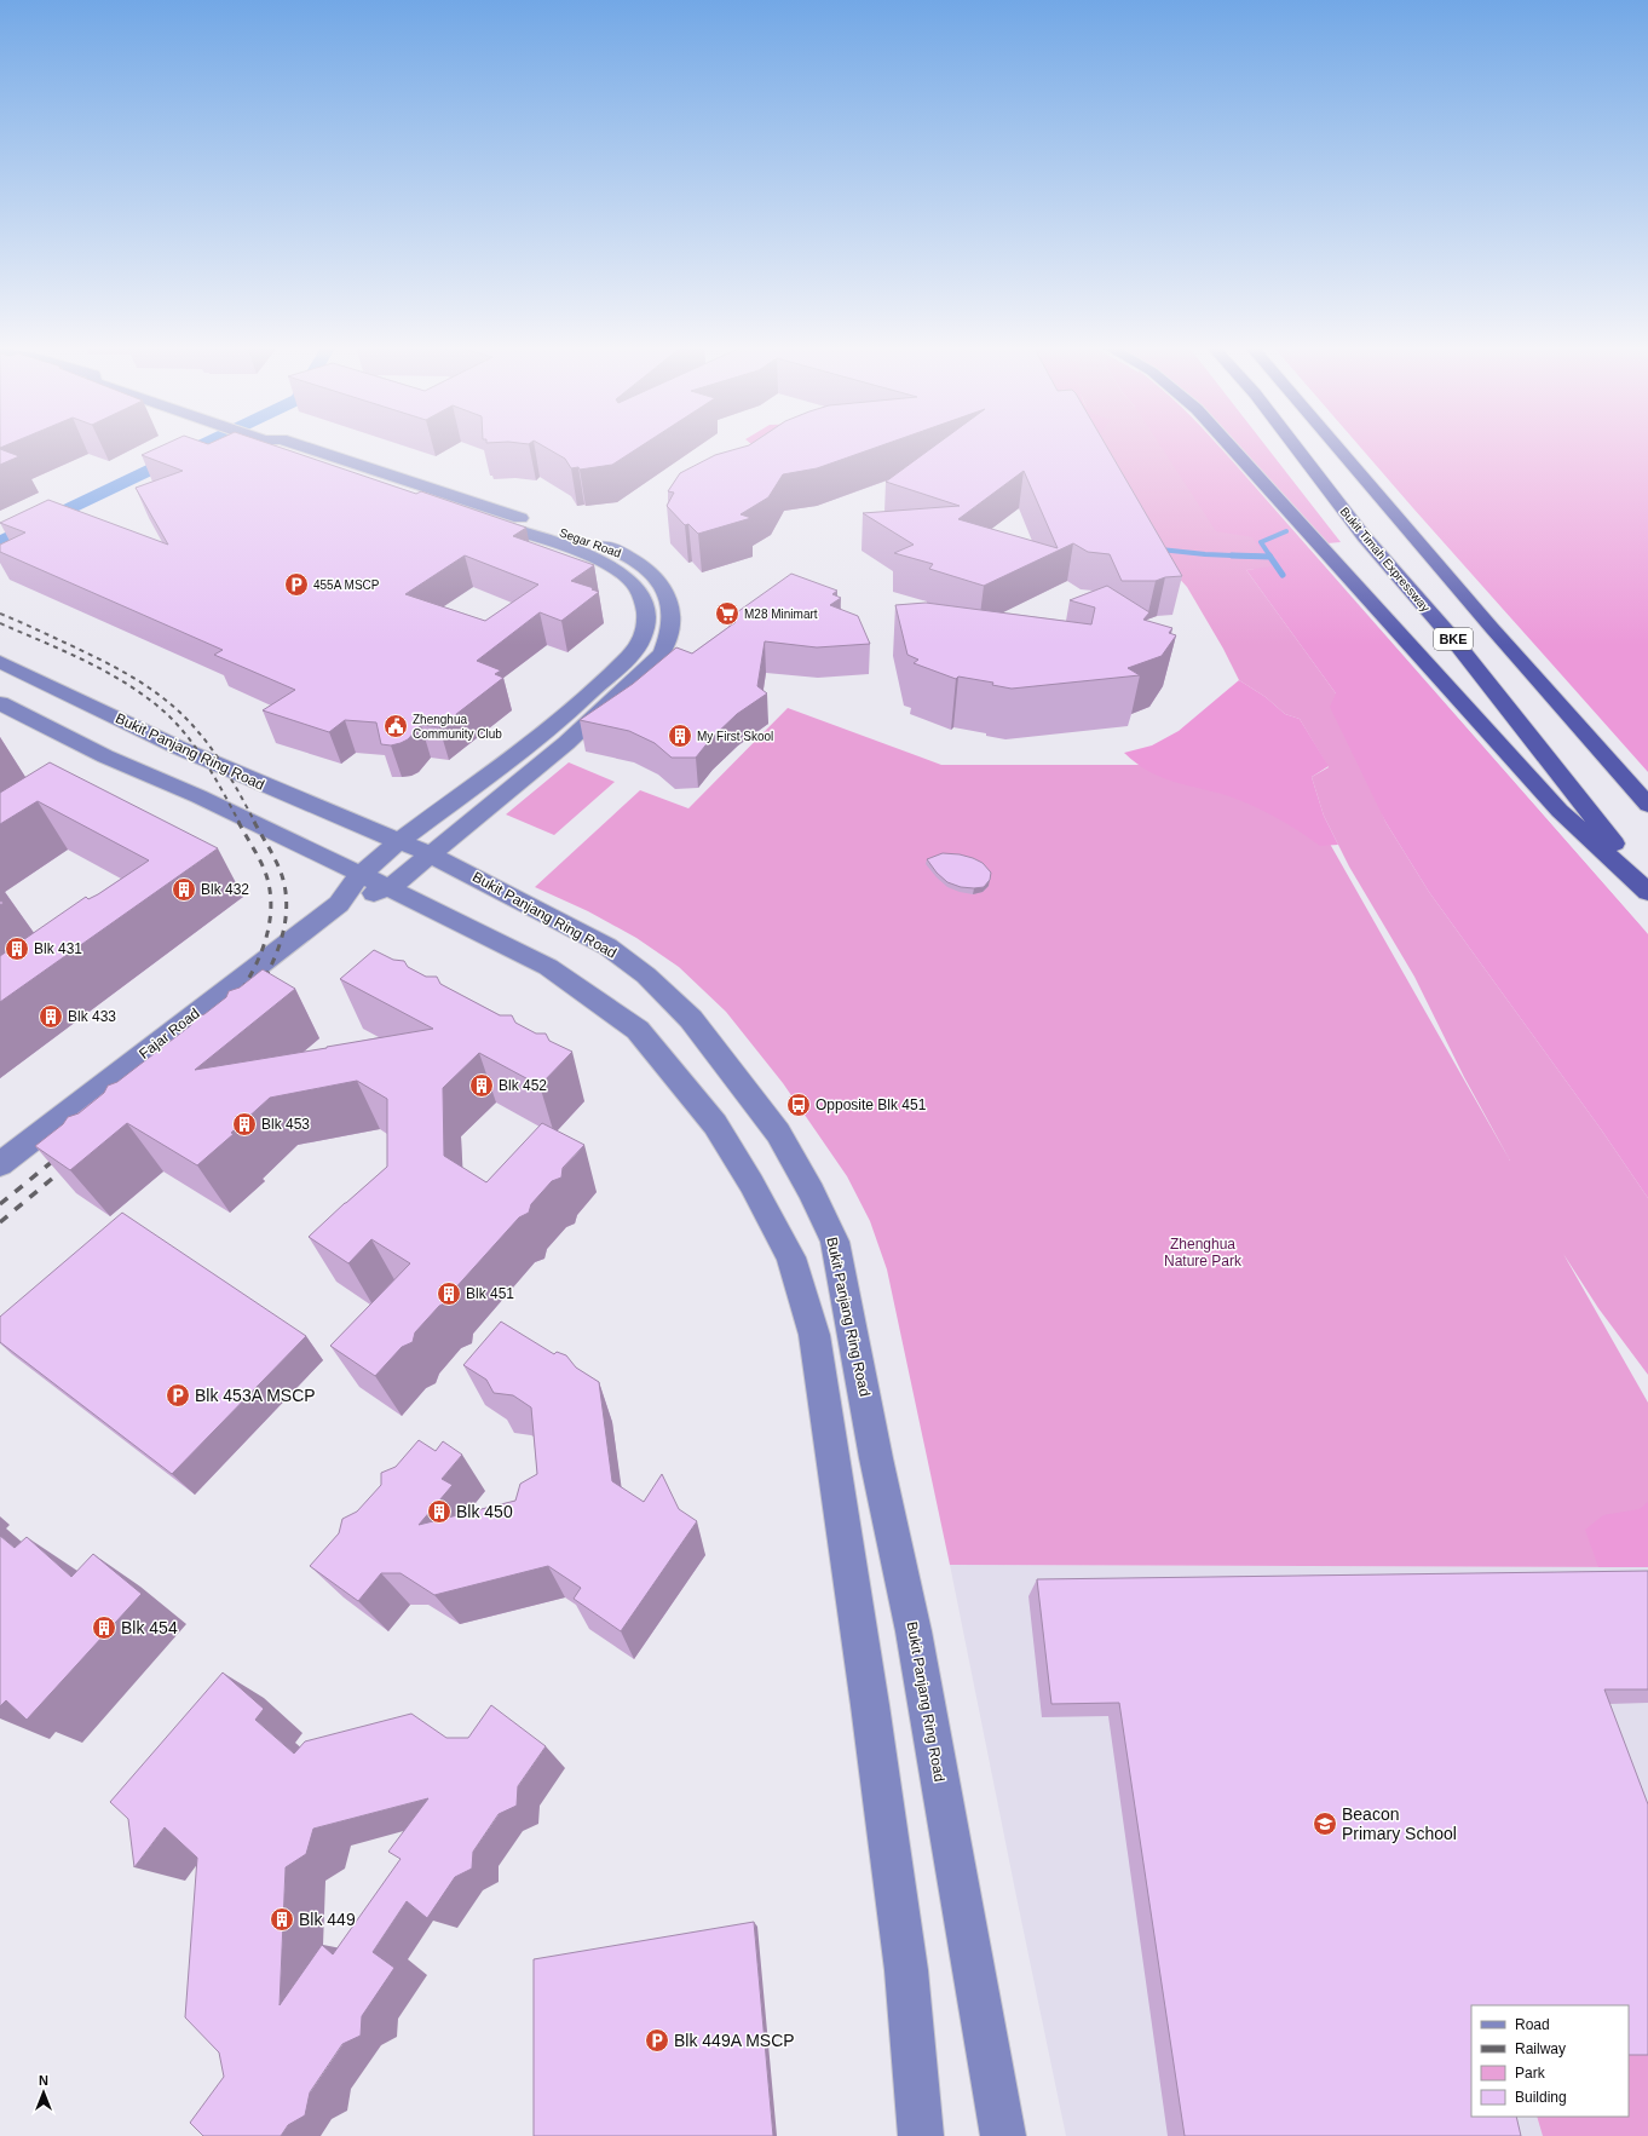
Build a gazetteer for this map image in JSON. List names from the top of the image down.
{
  "streets": {
    "highway": ["Bukit Timah Expressway", "BKE"],
    "street": ["Segar Road", "Bukit Panjang Ring Road", "Fajar Road"]
  },
  "crossings": [
    ["Segar Road", "Bukit Panjang Ring Road"],
    ["Segar Road", "Fajar Road"]
  ],
  "parks": ["Zhenghua Nature Park"],
  "places": {
    "parking": ["455A MSCP", "Blk 453A MSCP", "Blk 449A MSCP"],
    "supermarket": ["M28 Minimart"],
    "public building": ["Zhenghua Community Club"],
    "building": [
      "My First Skool",
      "Blk 432",
      "Blk 431",
      "Blk 433",
      "Blk 452",
      "Blk 453",
      "Blk 451",
      "Blk 450",
      "Blk 454",
      "Blk 449"
    ],
    "bus stop": ["Opposite Blk 451"],
    "school or university": ["Beacon Primary School"]
  },
  "legend": [
    "Road",
    "Railway",
    "Park",
    "Building"
  ],
  "north": "top"
}
